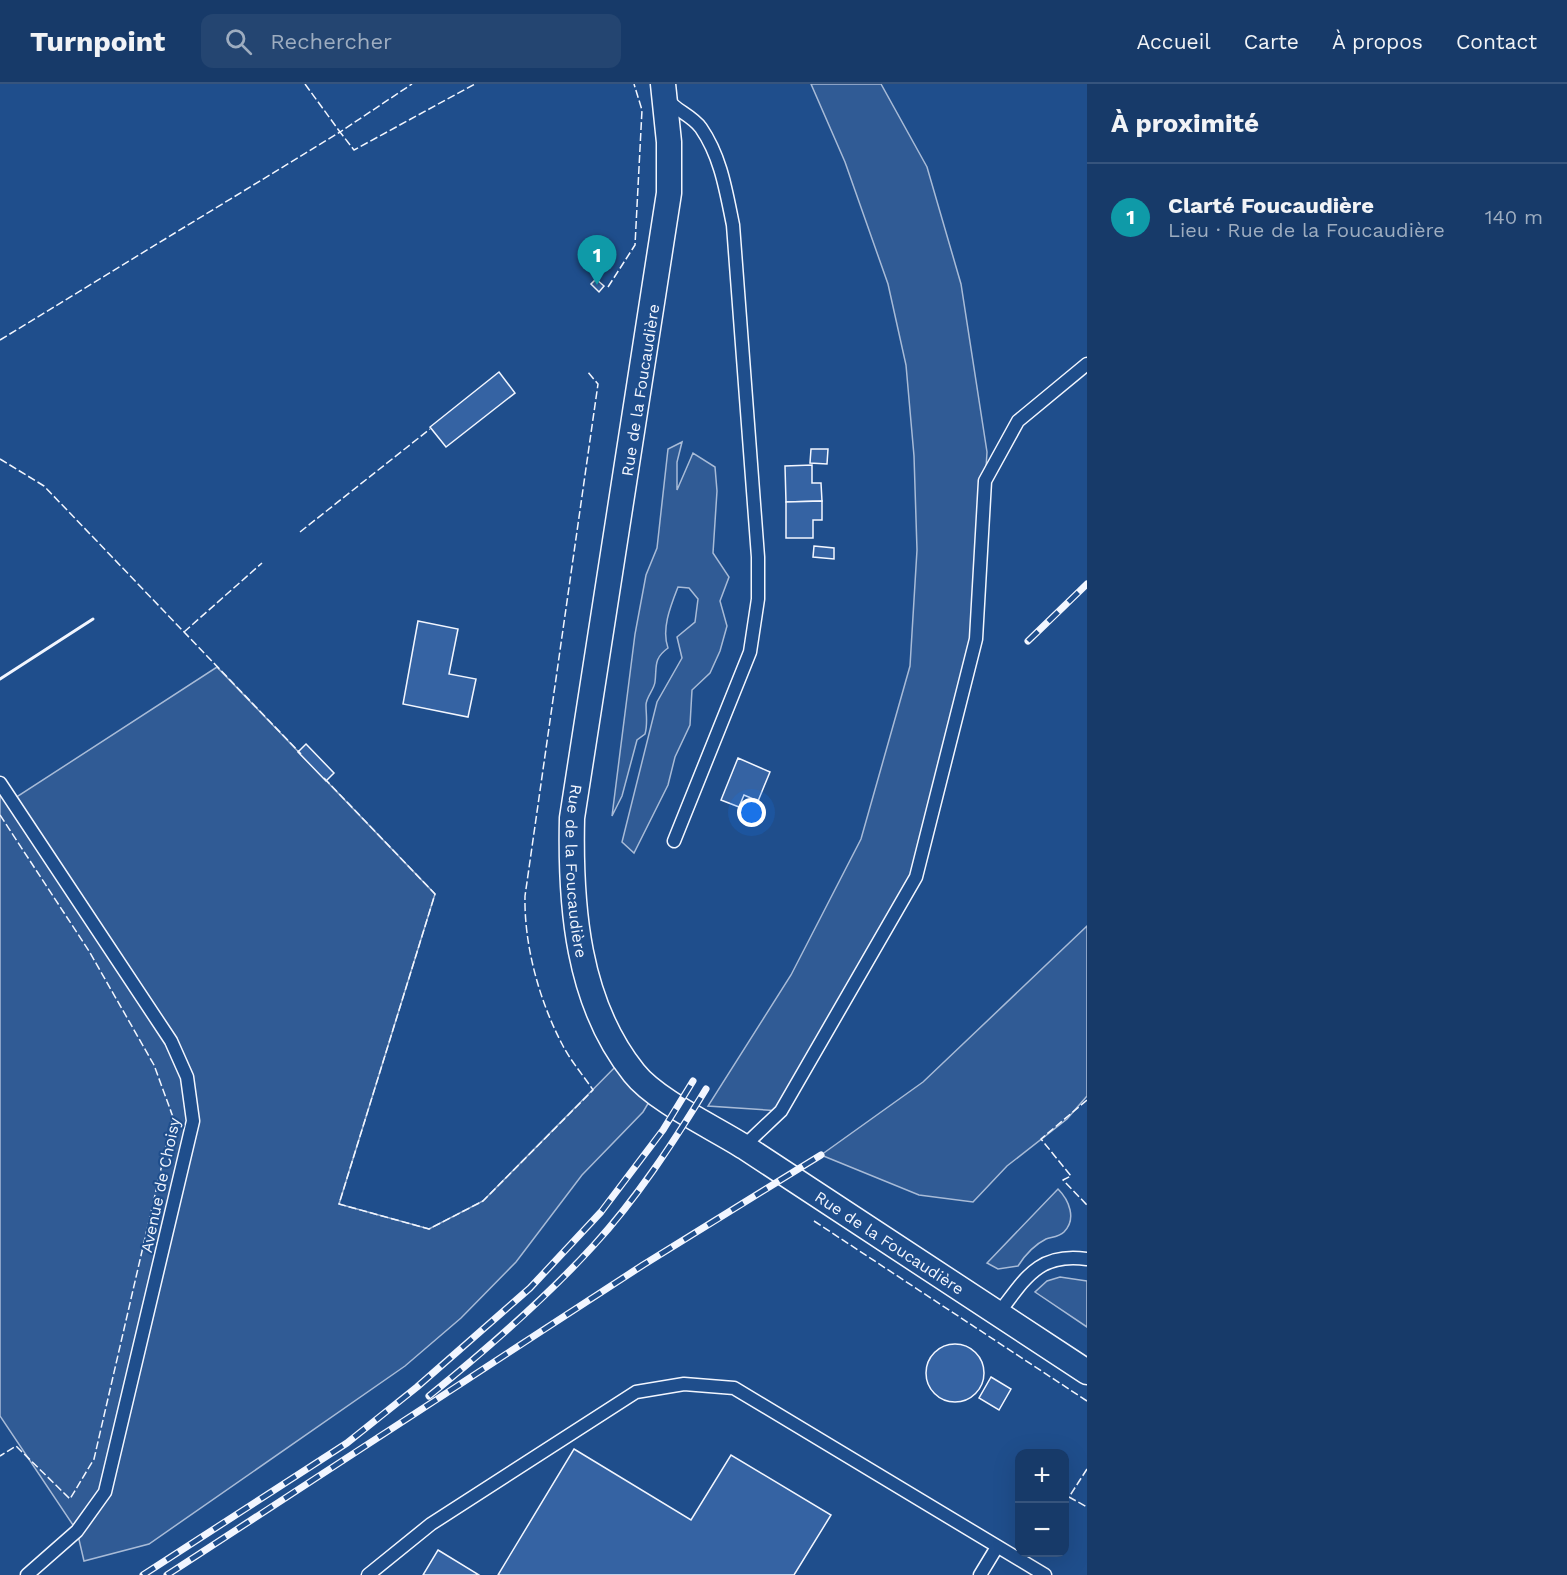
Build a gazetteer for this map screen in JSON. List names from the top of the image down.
{
  "streets": {
    "street": ["Rue de la Foucaudière"],
    "lane": ["Avenue de Choisy"]
  },
  "page": {
    "header": "Turnpoint",
    "search": "Rechercher",
    "nav": [
      "Accueil",
      "Carte",
      "À propos",
      "Contact"
    ],
    "heading": "À proximité",
    "list": [
      {
        "mark": "1",
        "name": "Clarté Foucaudière",
        "note": "Lieu · Rue de la Foucaudière",
        "value": "140 m"
      }
    ],
    "pins": "1",
    "map_buttons": ["+", "−"]
  }
}
